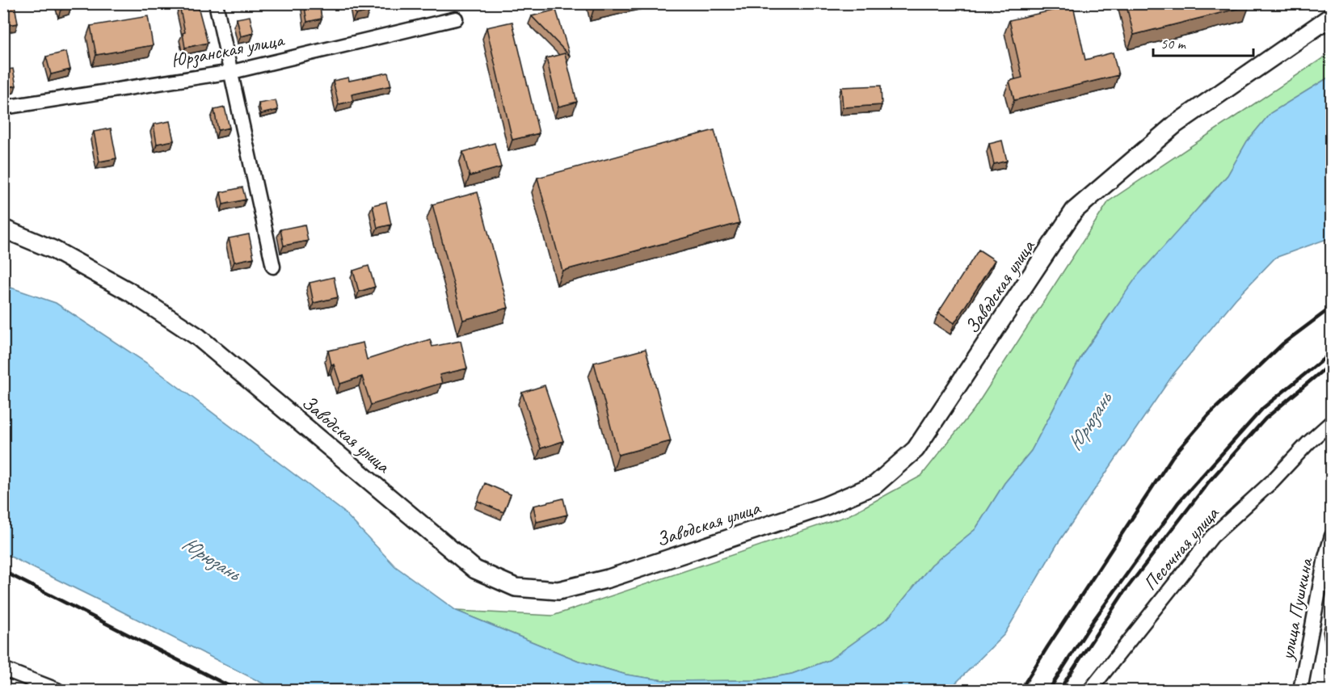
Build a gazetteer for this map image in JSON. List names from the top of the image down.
{
  "streets": {
    "street": [
      "Юрзанская улица",
      "Заводская улица",
      "Песочная улица",
      "улица Пушкина"
    ]
  },
  "water": ["Юрюзань"],
  "scale_bar": "50 m"
}
